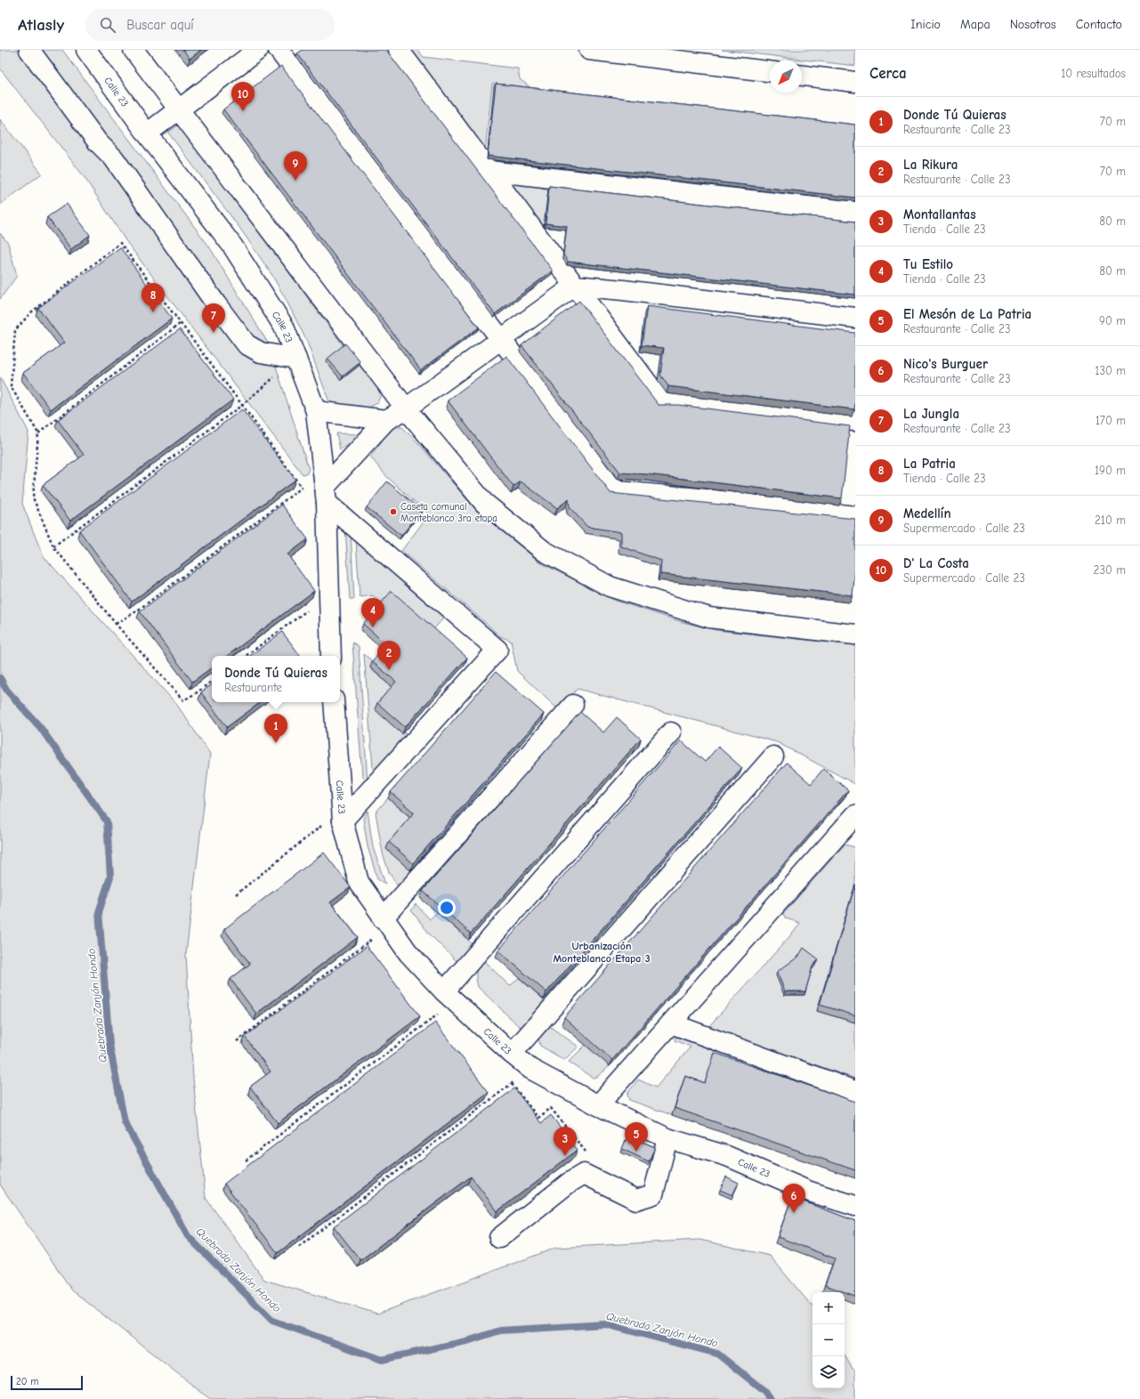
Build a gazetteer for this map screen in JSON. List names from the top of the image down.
{
  "streets": {
    "street": ["Calle 23"]
  },
  "districts": ["Urbanización Monteblanco Etapa 3"],
  "water": ["Quebrada Zanjón Hondo"],
  "places": ["Caseta comunal Monteblanco 3ra etapa"],
  "scale_bar": "20 m",
  "north": "bottom left",
  "page": {
    "header": "Atlasly",
    "search": "Buscar aquí",
    "nav": [
      "Inicio",
      "Mapa",
      "Nosotros",
      "Contacto"
    ],
    "heading": ["Cerca", "10 resultados"],
    "pins": [
      "10",
      "9",
      "8",
      "7",
      "4",
      "2",
      "1",
      "5",
      "3",
      "6"
    ],
    "list": [
      {
        "mark": "1",
        "name": "Donde Tú Quieras",
        "note": "Restaurante · Calle 23",
        "value": "70 m"
      },
      {
        "mark": "2",
        "name": "La Rikura",
        "note": "Restaurante · Calle 23",
        "value": "70 m"
      },
      {
        "mark": "3",
        "name": "Montallantas",
        "note": "Tienda · Calle 23",
        "value": "80 m"
      },
      {
        "mark": "4",
        "name": "Tu Estilo",
        "note": "Tienda · Calle 23",
        "value": "80 m"
      },
      {
        "mark": "5",
        "name": "El Mesón de La Patria",
        "note": "Restaurante · Calle 23",
        "value": "90 m"
      },
      {
        "mark": "6",
        "name": "Nico's Burguer",
        "note": "Restaurante · Calle 23",
        "value": "130 m"
      },
      {
        "mark": "7",
        "name": "La Jungla",
        "note": "Restaurante · Calle 23",
        "value": "170 m"
      },
      {
        "mark": "8",
        "name": "La Patria",
        "note": "Tienda · Calle 23",
        "value": "190 m"
      },
      {
        "mark": "9",
        "name": "Medellín",
        "note": "Supermercado · Calle 23",
        "value": "210 m"
      },
      {
        "mark": "10",
        "name": "D' La Costa",
        "note": "Supermercado · Calle 23",
        "value": "230 m"
      }
    ],
    "popup": ["Donde Tú Quieras", "Restaurante"],
    "map_buttons": ["+", "−"],
    "scale": "20 m"
  }
}
